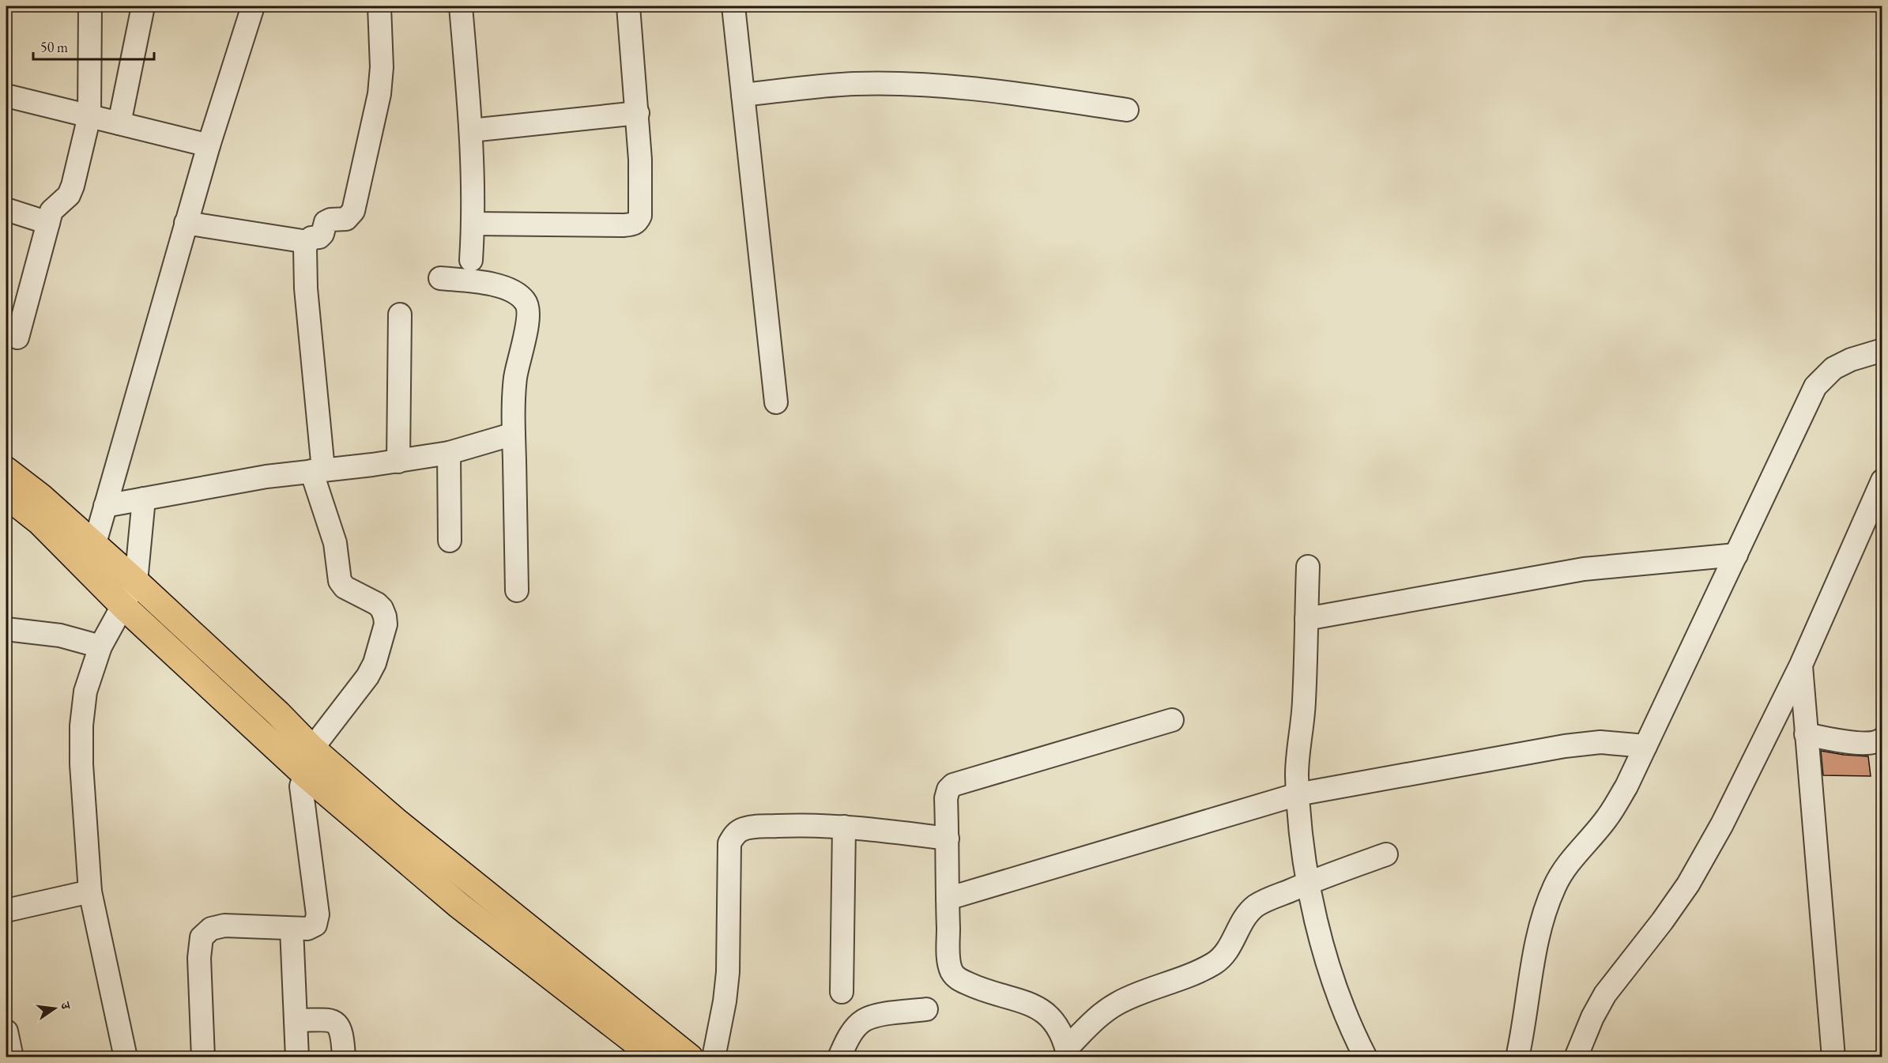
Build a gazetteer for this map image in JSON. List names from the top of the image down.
{
  "scale_bar": "50 m",
  "north": "right"
}
